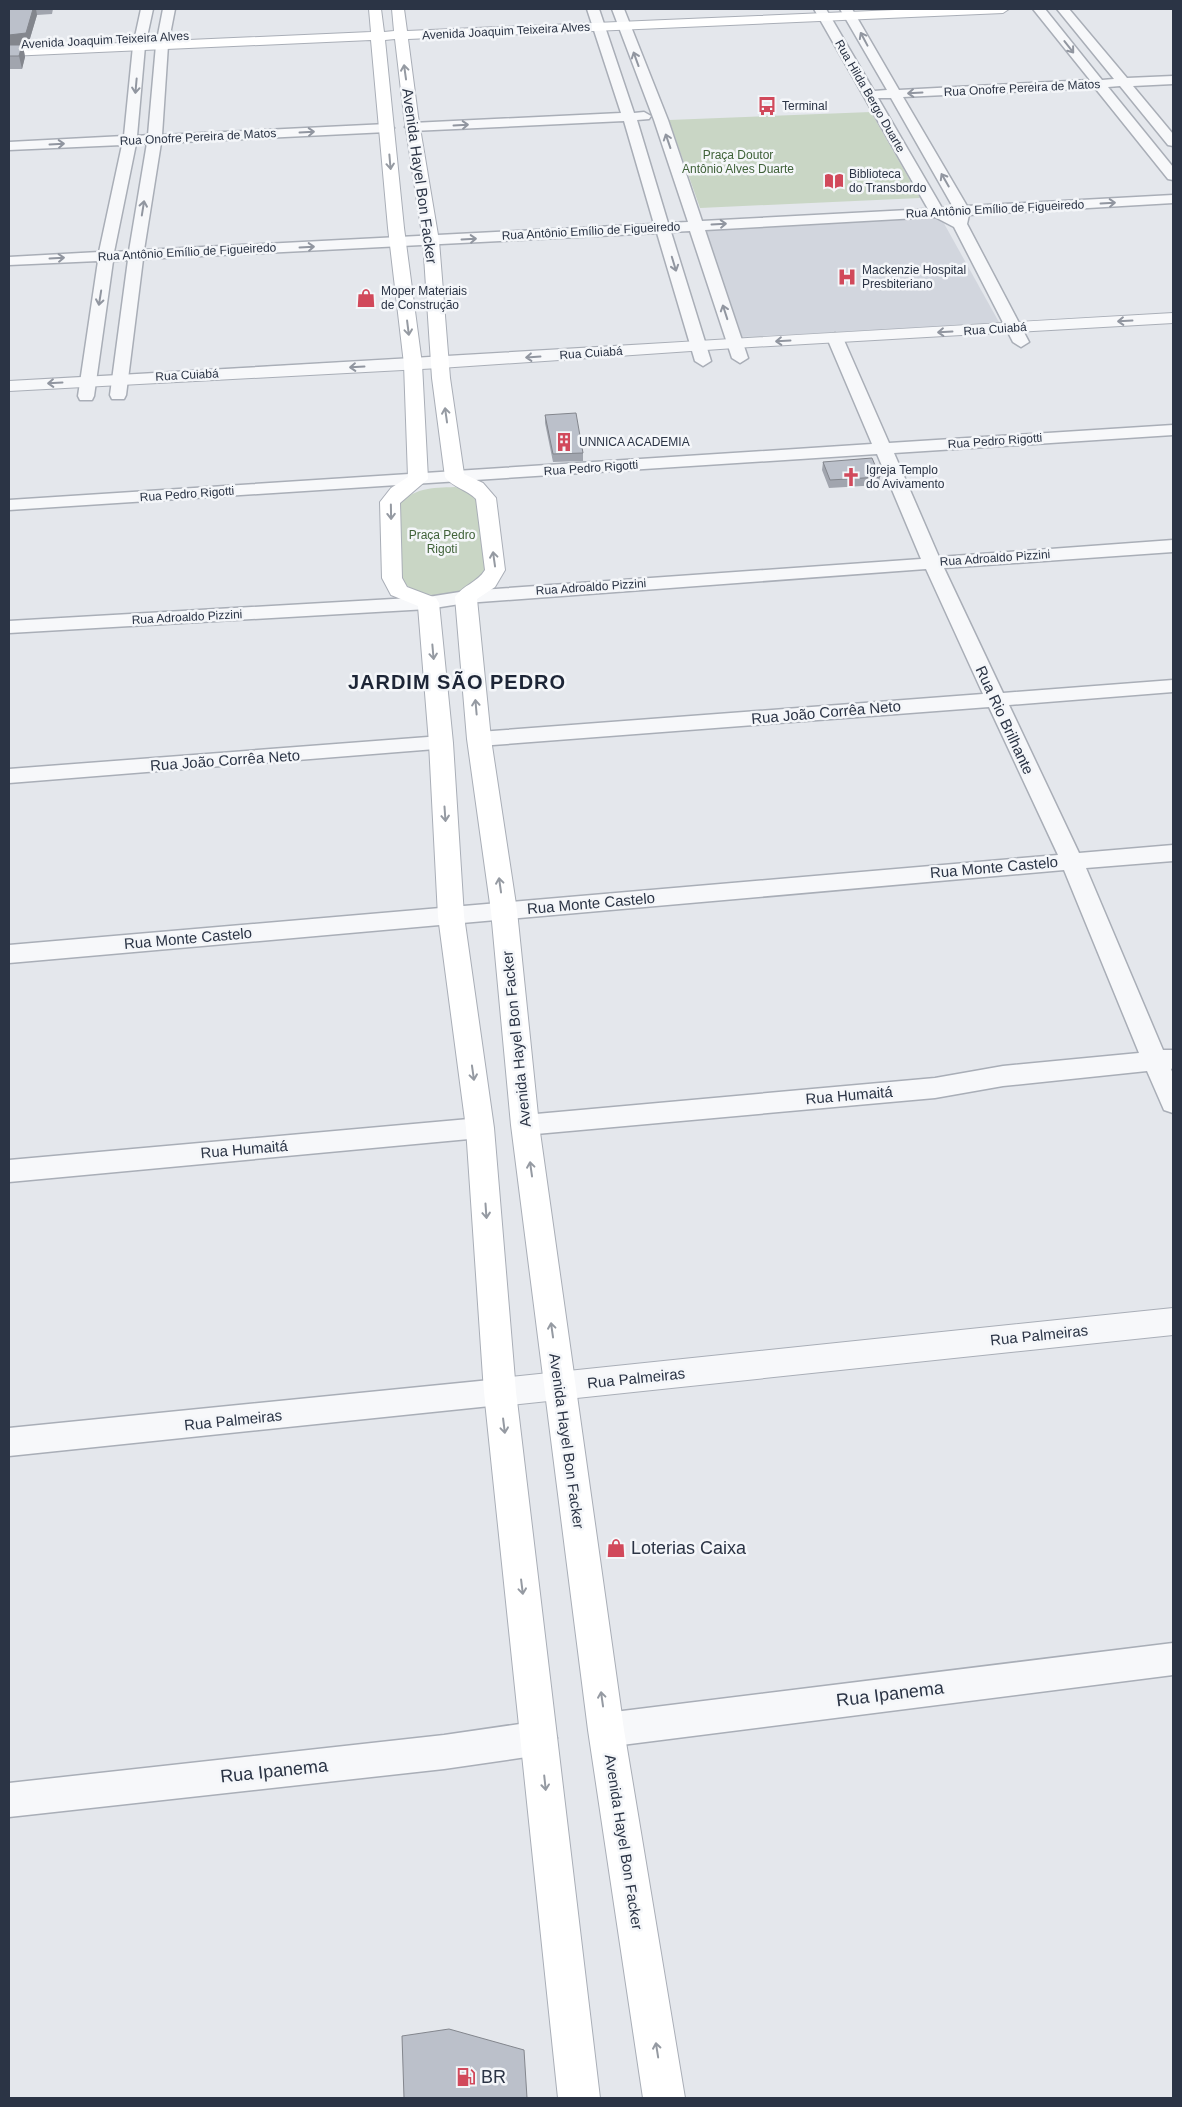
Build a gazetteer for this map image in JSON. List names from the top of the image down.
{
  "streets": {
    "main road": ["Avenida Joaquim Teixeira Alves", "Avenida Hayel Bon Facker"],
    "street": [
      "Rua Onofre Pereira de Matos",
      "Rua Hilda Bergo Duarte",
      "Rua Antônio Emílio de Figueiredo",
      "Rua Cuiabá",
      "Rua Pedro Rigotti",
      "Rua Adroaldo Pizzini",
      "Rua João Corrêa Neto",
      "Rua Rio Brilhante",
      "Rua Monte Castelo",
      "Rua Humaitá",
      "Rua Palmeiras",
      "Rua Ipanema"
    ]
  },
  "crossings": [
    ["Avenida Joaquim Teixeira Alves", "Rua Hilda Bergo Duarte"],
    ["Avenida Joaquim Teixeira Alves", "Avenida Hayel Bon Facker"],
    ["Rua Onofre Pereira de Matos", "Rua Hilda Bergo Duarte"],
    ["Rua Onofre Pereira de Matos", "Avenida Hayel Bon Facker"],
    ["Rua Hilda Bergo Duarte", "Rua Antônio Emílio de Figueiredo"],
    ["Rua Hilda Bergo Duarte", "Rua Cuiabá"],
    ["Avenida Hayel Bon Facker", "Rua Antônio Emílio de Figueiredo"],
    ["Avenida Hayel Bon Facker", "Rua Cuiabá"],
    ["Avenida Hayel Bon Facker", "Rua Pedro Rigotti"],
    ["Avenida Hayel Bon Facker", "Rua Adroaldo Pizzini"],
    ["Avenida Hayel Bon Facker", "Rua João Corrêa Neto"],
    ["Avenida Hayel Bon Facker", "Rua Monte Castelo"],
    ["Avenida Hayel Bon Facker", "Rua Humaitá"],
    ["Avenida Hayel Bon Facker", "Rua Palmeiras"],
    ["Avenida Hayel Bon Facker", "Rua Ipanema"],
    ["Rua Cuiabá", "Rua Rio Brilhante"],
    ["Rua Pedro Rigotti", "Rua Adroaldo Pizzini"],
    ["Rua Pedro Rigotti", "Rua Rio Brilhante"],
    ["Rua Adroaldo Pizzini", "Rua Rio Brilhante"],
    ["Rua João Corrêa Neto", "Rua Rio Brilhante"],
    ["Rua Rio Brilhante", "Rua Monte Castelo"],
    ["Rua Rio Brilhante", "Rua Humaitá"]
  ],
  "districts": ["JARDIM SÃO PEDRO"],
  "parks": ["Praça Doutor Antônio Alves Duarte", "Praça Pedro Rigoti"],
  "places": {
    "bus stop": ["Terminal"],
    "library": ["Biblioteca do Transbordo"],
    "hospital": ["Mackenzie Hospital Presbiteriano"],
    "shop": ["Moper Materiais de Construção", "Loterias Caixa"],
    "building": ["UNNICA ACADEMIA"],
    "church": ["Igreja Templo do Avivamento"],
    "fuel station": ["BR"]
  }
}
